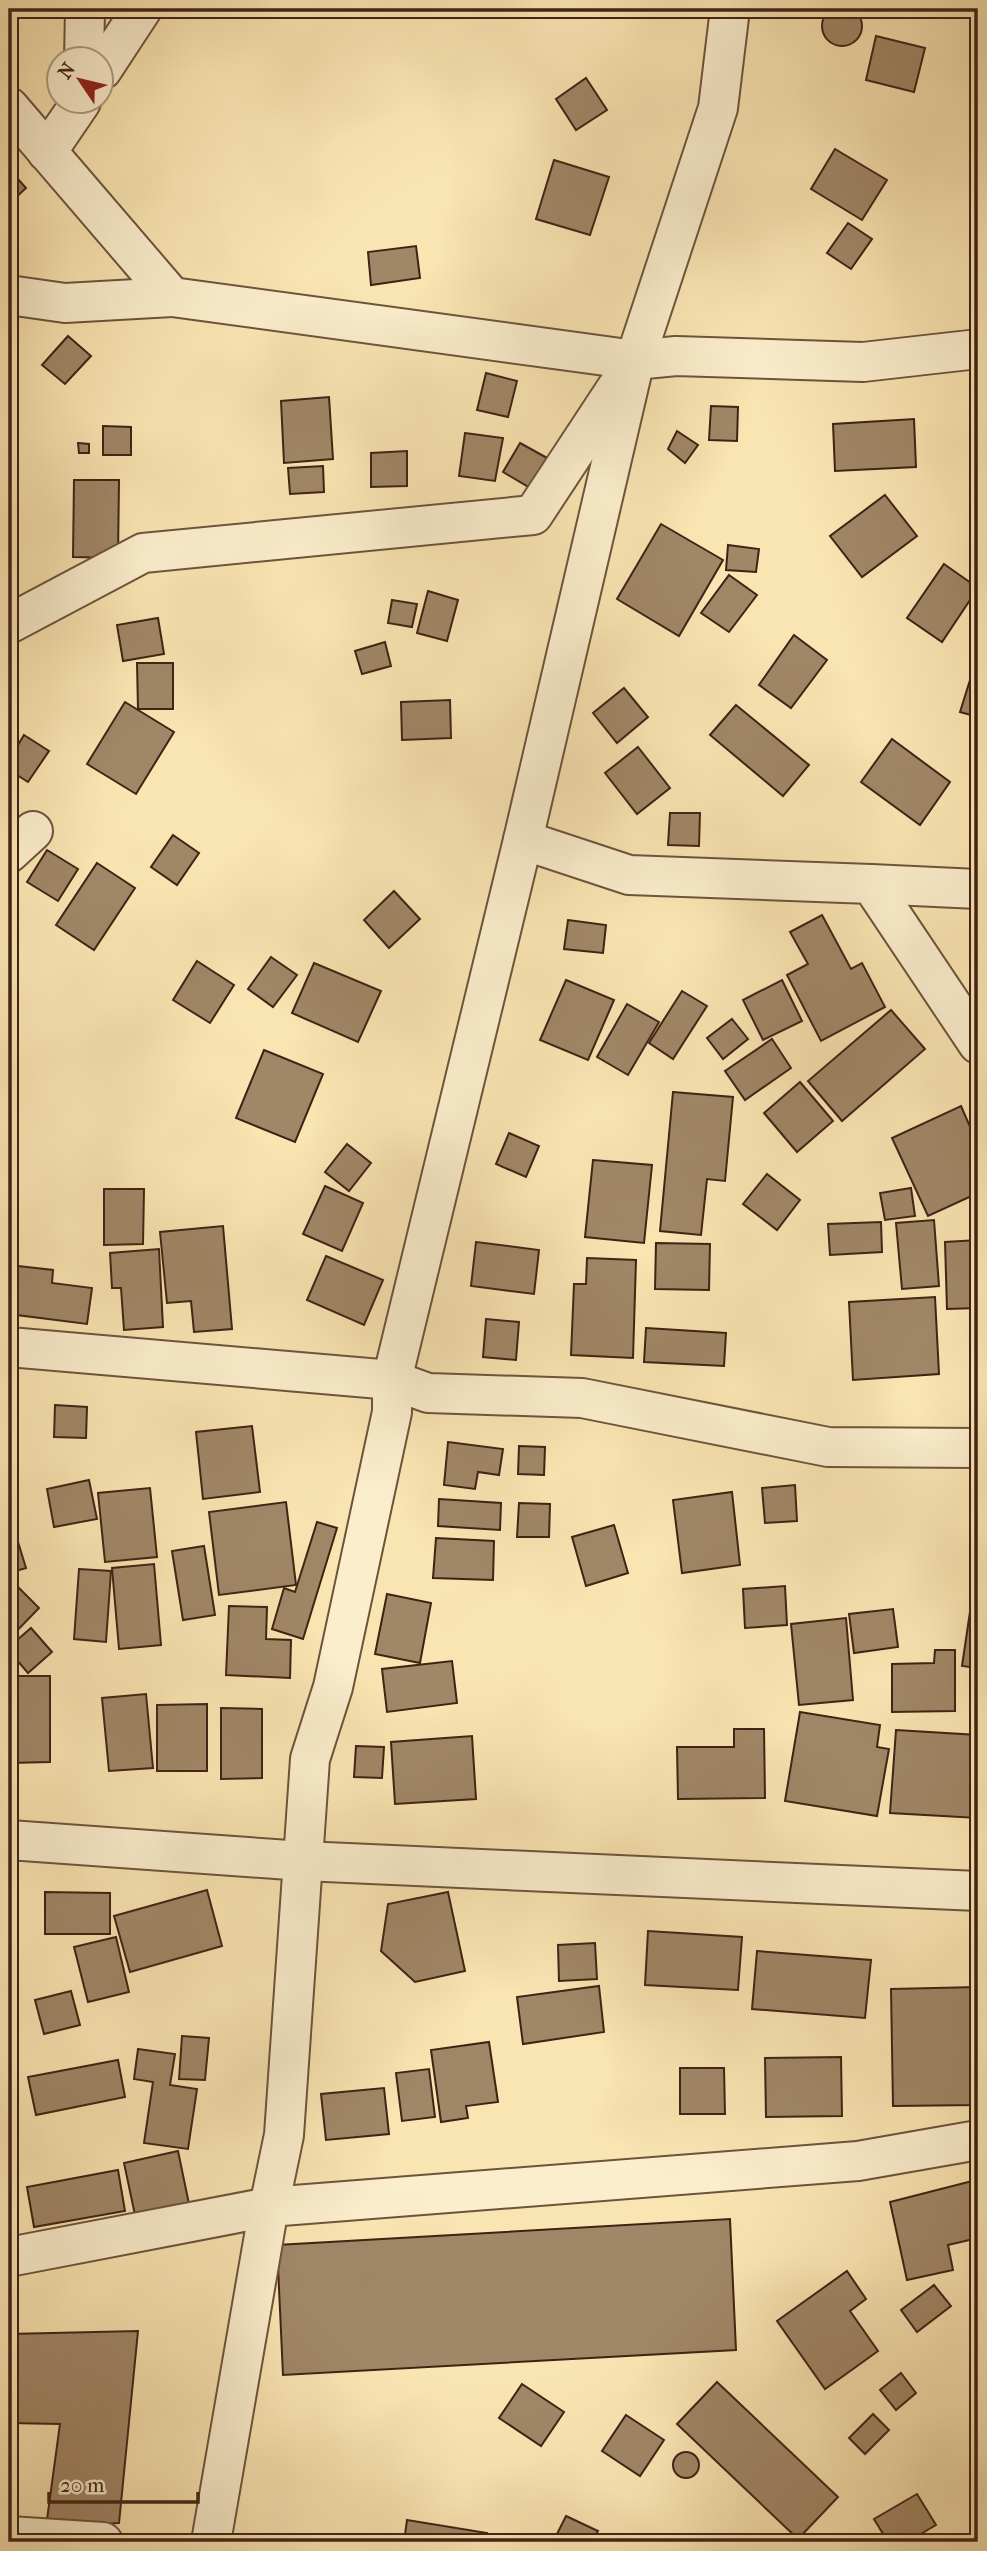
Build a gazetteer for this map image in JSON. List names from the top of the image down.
{
  "scale_bar": "20 m",
  "north": "top left"
}
